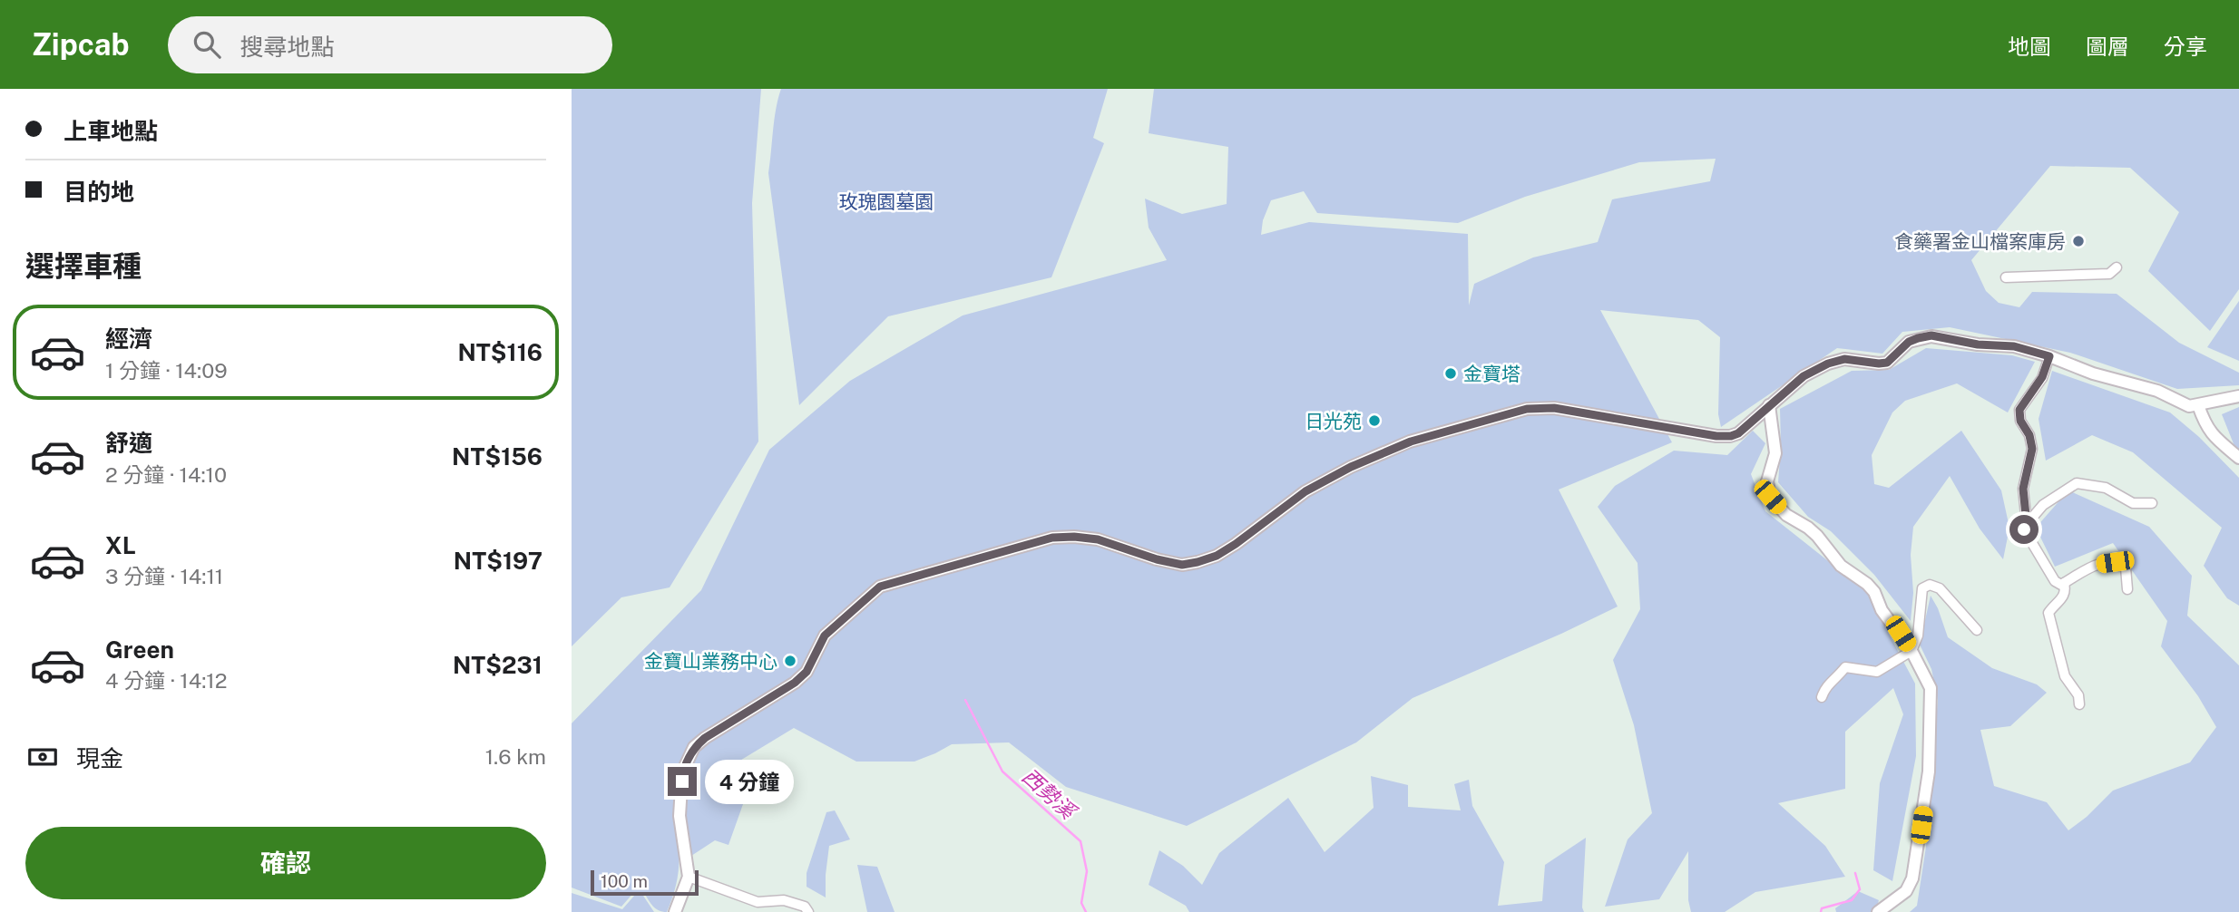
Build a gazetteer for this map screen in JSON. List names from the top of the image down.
{
  "water": ["西勢溪"],
  "parks": ["玫瑰園墓園"],
  "places": [
    "食藥署金山檔案庫房",
    "金寶塔",
    "日光苑",
    "金寶山業務中心"
  ],
  "scale_bar": "100 m",
  "page": {
    "header": "Zipcab",
    "search": "搜尋地點",
    "nav": ["地圖", "圖層", "分享"],
    "banner": ["上車地點", "目的地"],
    "heading": "選擇車種",
    "list": [
      {
        "name": "經濟",
        "note": "1 分鐘 · 14:09",
        "value": "NT$116"
      },
      {
        "name": "舒適",
        "note": "2 分鐘 · 14:10",
        "value": "NT$156"
      },
      {
        "name": "XL",
        "note": "3 分鐘 · 14:11",
        "value": "NT$197"
      },
      {
        "name": "Green",
        "note": "4 分鐘 · 14:12",
        "value": "NT$231"
      }
    ],
    "pay": ["現金", "1.6 km"],
    "bubble": "4 分鐘",
    "buttons": "確認",
    "scale": "100 m"
  }
}
